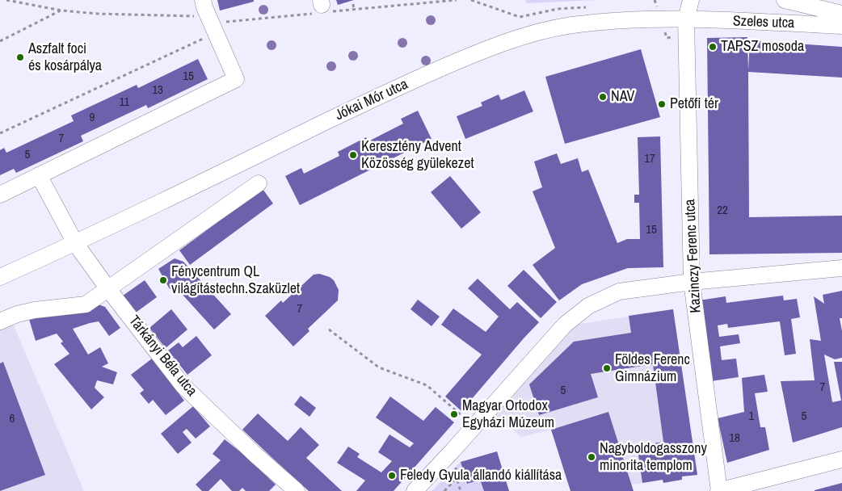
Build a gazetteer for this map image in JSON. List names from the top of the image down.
{
  "streets": {
    "street": [
      "Szeles utca",
      "Jókai Mór utca",
      "Kazinczy Ferenc utca",
      "Tárkányi Béla utca"
    ]
  },
  "crossings": [
    ["Szeles utca", "Jókai Mór utca"],
    ["Szeles utca", "Kazinczy Ferenc utca"],
    ["Jókai Mór utca", "Kazinczy Ferenc utca"],
    ["Jókai Mór utca", "Tárkányi Béla utca"]
  ],
  "places": [
    "TAPSZ mosoda",
    "Aszfalt foci és kosárpálya",
    "NAV",
    "Petőfi tér",
    "Keresztény Advent Közösség gyülekezet",
    "Fénycentrum QL világítástechn.Szaküzlet",
    "Földes Ferenc Gimnázium",
    "Magyar Ortodox Egyházi Múzeum",
    "Nagyboldogasszony minorita templom",
    "Feledy Gyula állandó kiállítása"
  ],
  "house_numbers": [
    "15",
    "13",
    "11",
    "9",
    "7",
    "5",
    "17",
    "22",
    "15",
    "7",
    "7",
    "5",
    "1",
    "5",
    "6",
    "18"
  ]
}
